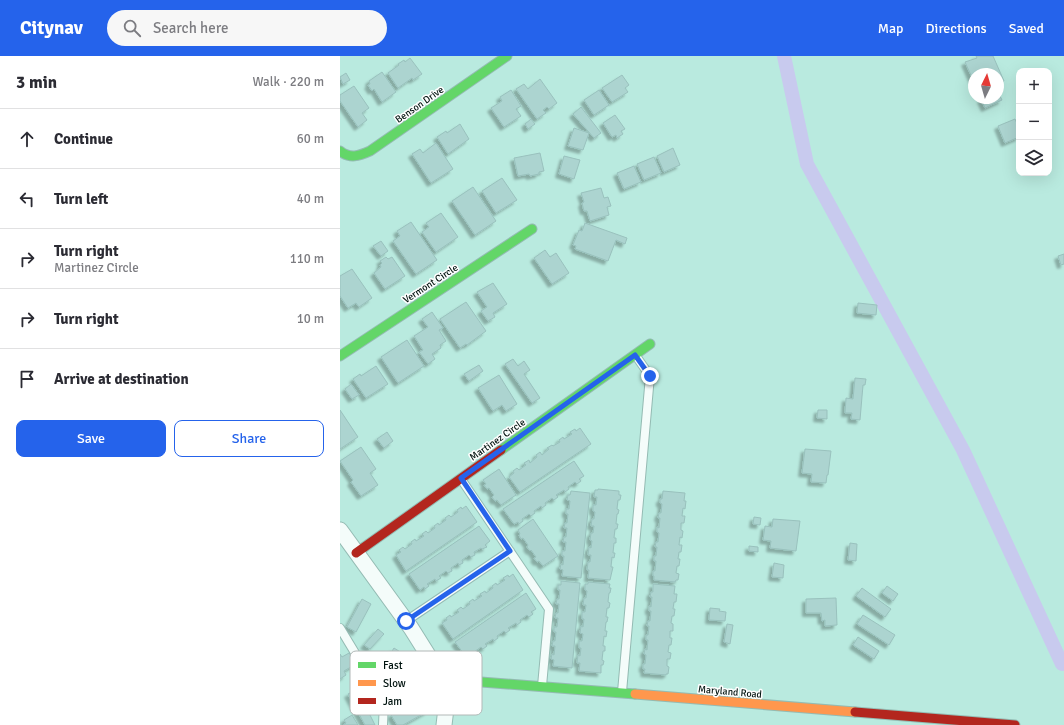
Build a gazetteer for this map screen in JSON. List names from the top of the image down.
{
  "streets": {
    "street": [
      "Benson Drive",
      "Vermont Circle",
      "Martinez Circle",
      "Maryland Road"
    ]
  },
  "legend": ["Fast", "Slow", "Jam"],
  "north": "top",
  "page": {
    "header": "Citynav",
    "search": "Search here",
    "nav": ["Map", "Directions", "Saved"],
    "heading": ["3 min", "Walk · 220 m"],
    "map_buttons": ["+", "−"],
    "list": [
      ["Continue", "60 m"],
      ["Turn left", "40 m"],
      ["Turn right", "Martinez Circle", "110 m"],
      ["Turn right", "10 m"],
      "Arrive at destination"
    ],
    "buttons": ["Save", "Share"]
  }
}
